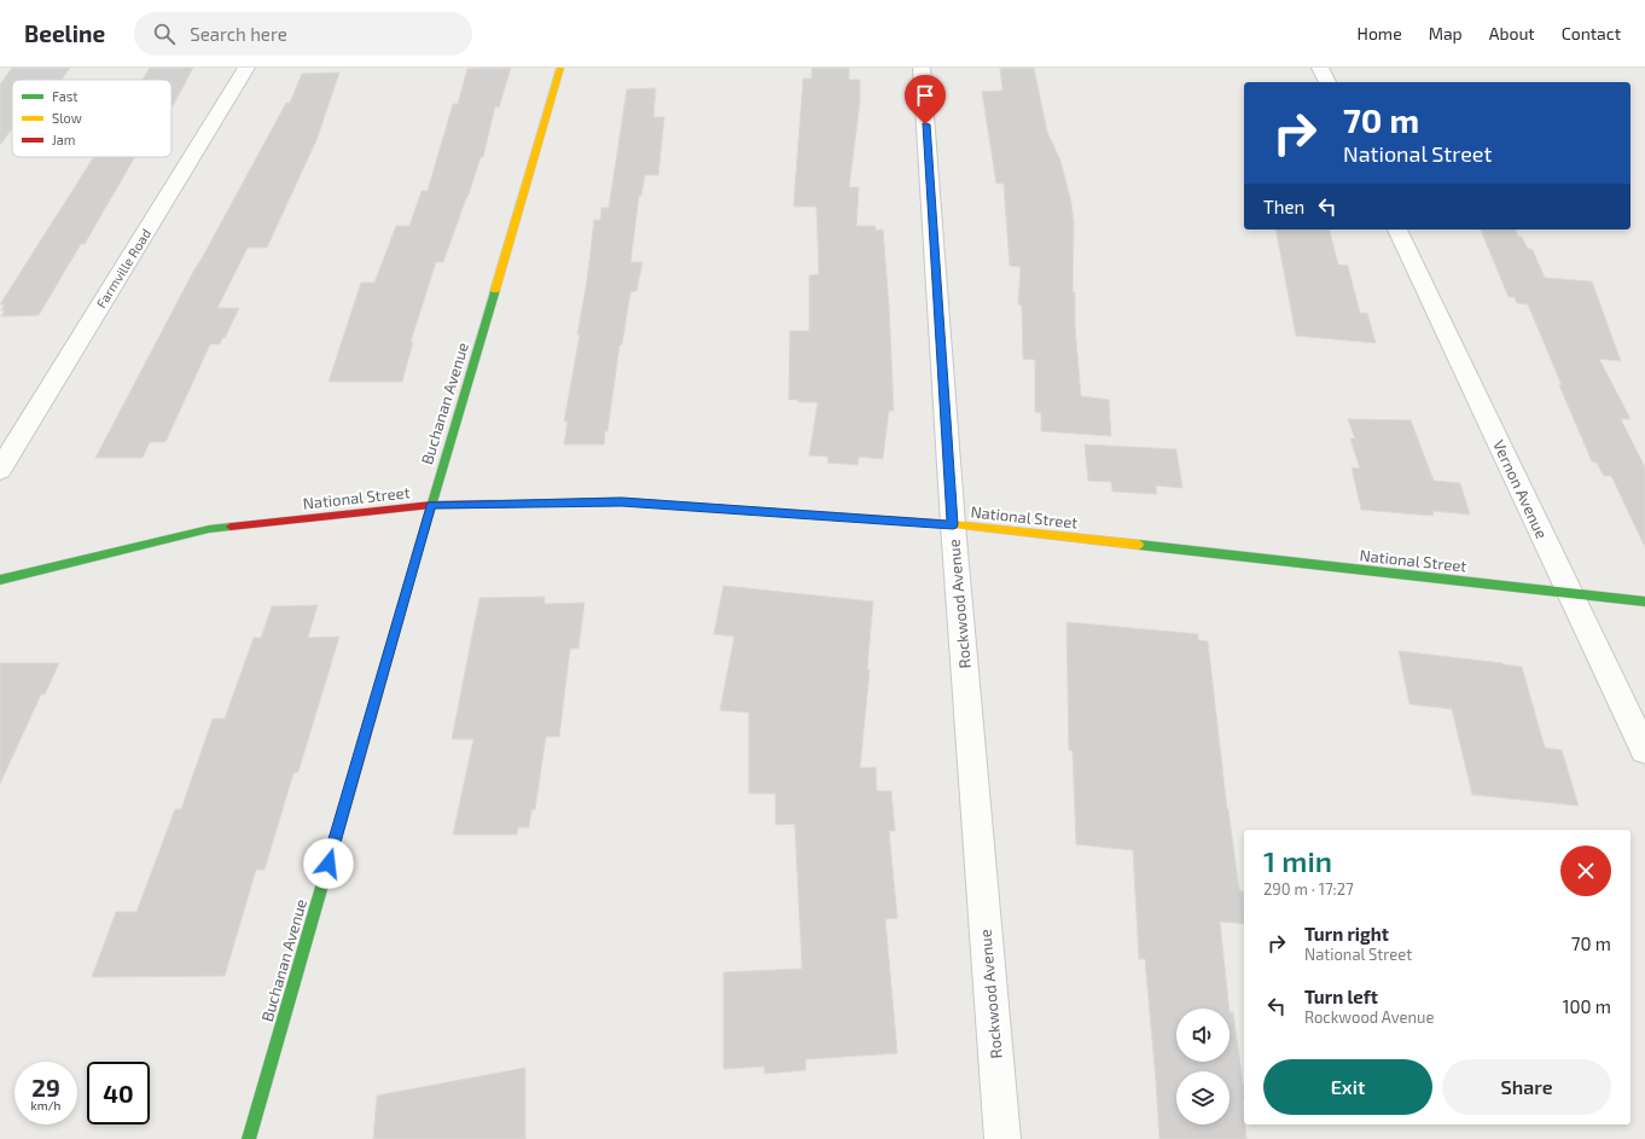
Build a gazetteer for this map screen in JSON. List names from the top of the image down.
{
  "streets": {
    "main road": ["Buchanan Avenue", "National Street"],
    "street": ["Farmville Road", "Vernon Avenue", "Rockwood Avenue"]
  },
  "crossings": [
    ["Buchanan Avenue", "National Street"],
    ["Vernon Avenue", "National Street"],
    ["National Street", "Rockwood Avenue"]
  ],
  "legend": ["Fast", "Slow", "Jam"],
  "page": {
    "header": "Beeline",
    "search": "Search here",
    "nav": [
      "Home",
      "Map",
      "About",
      "Contact"
    ],
    "turn": ["70 m", "National Street"],
    "then": "Then",
    "heading": ["1 min", "290 m · 17:27"],
    "list": [
      {
        "name": "Turn right",
        "note": "National Street",
        "value": "70 m"
      },
      {
        "name": "Turn left",
        "note": "Rockwood Avenue",
        "value": "100 m"
      }
    ],
    "buttons": ["Exit", "Share"],
    "speed": "29 km/h",
    "limit": "40"
  }
}
